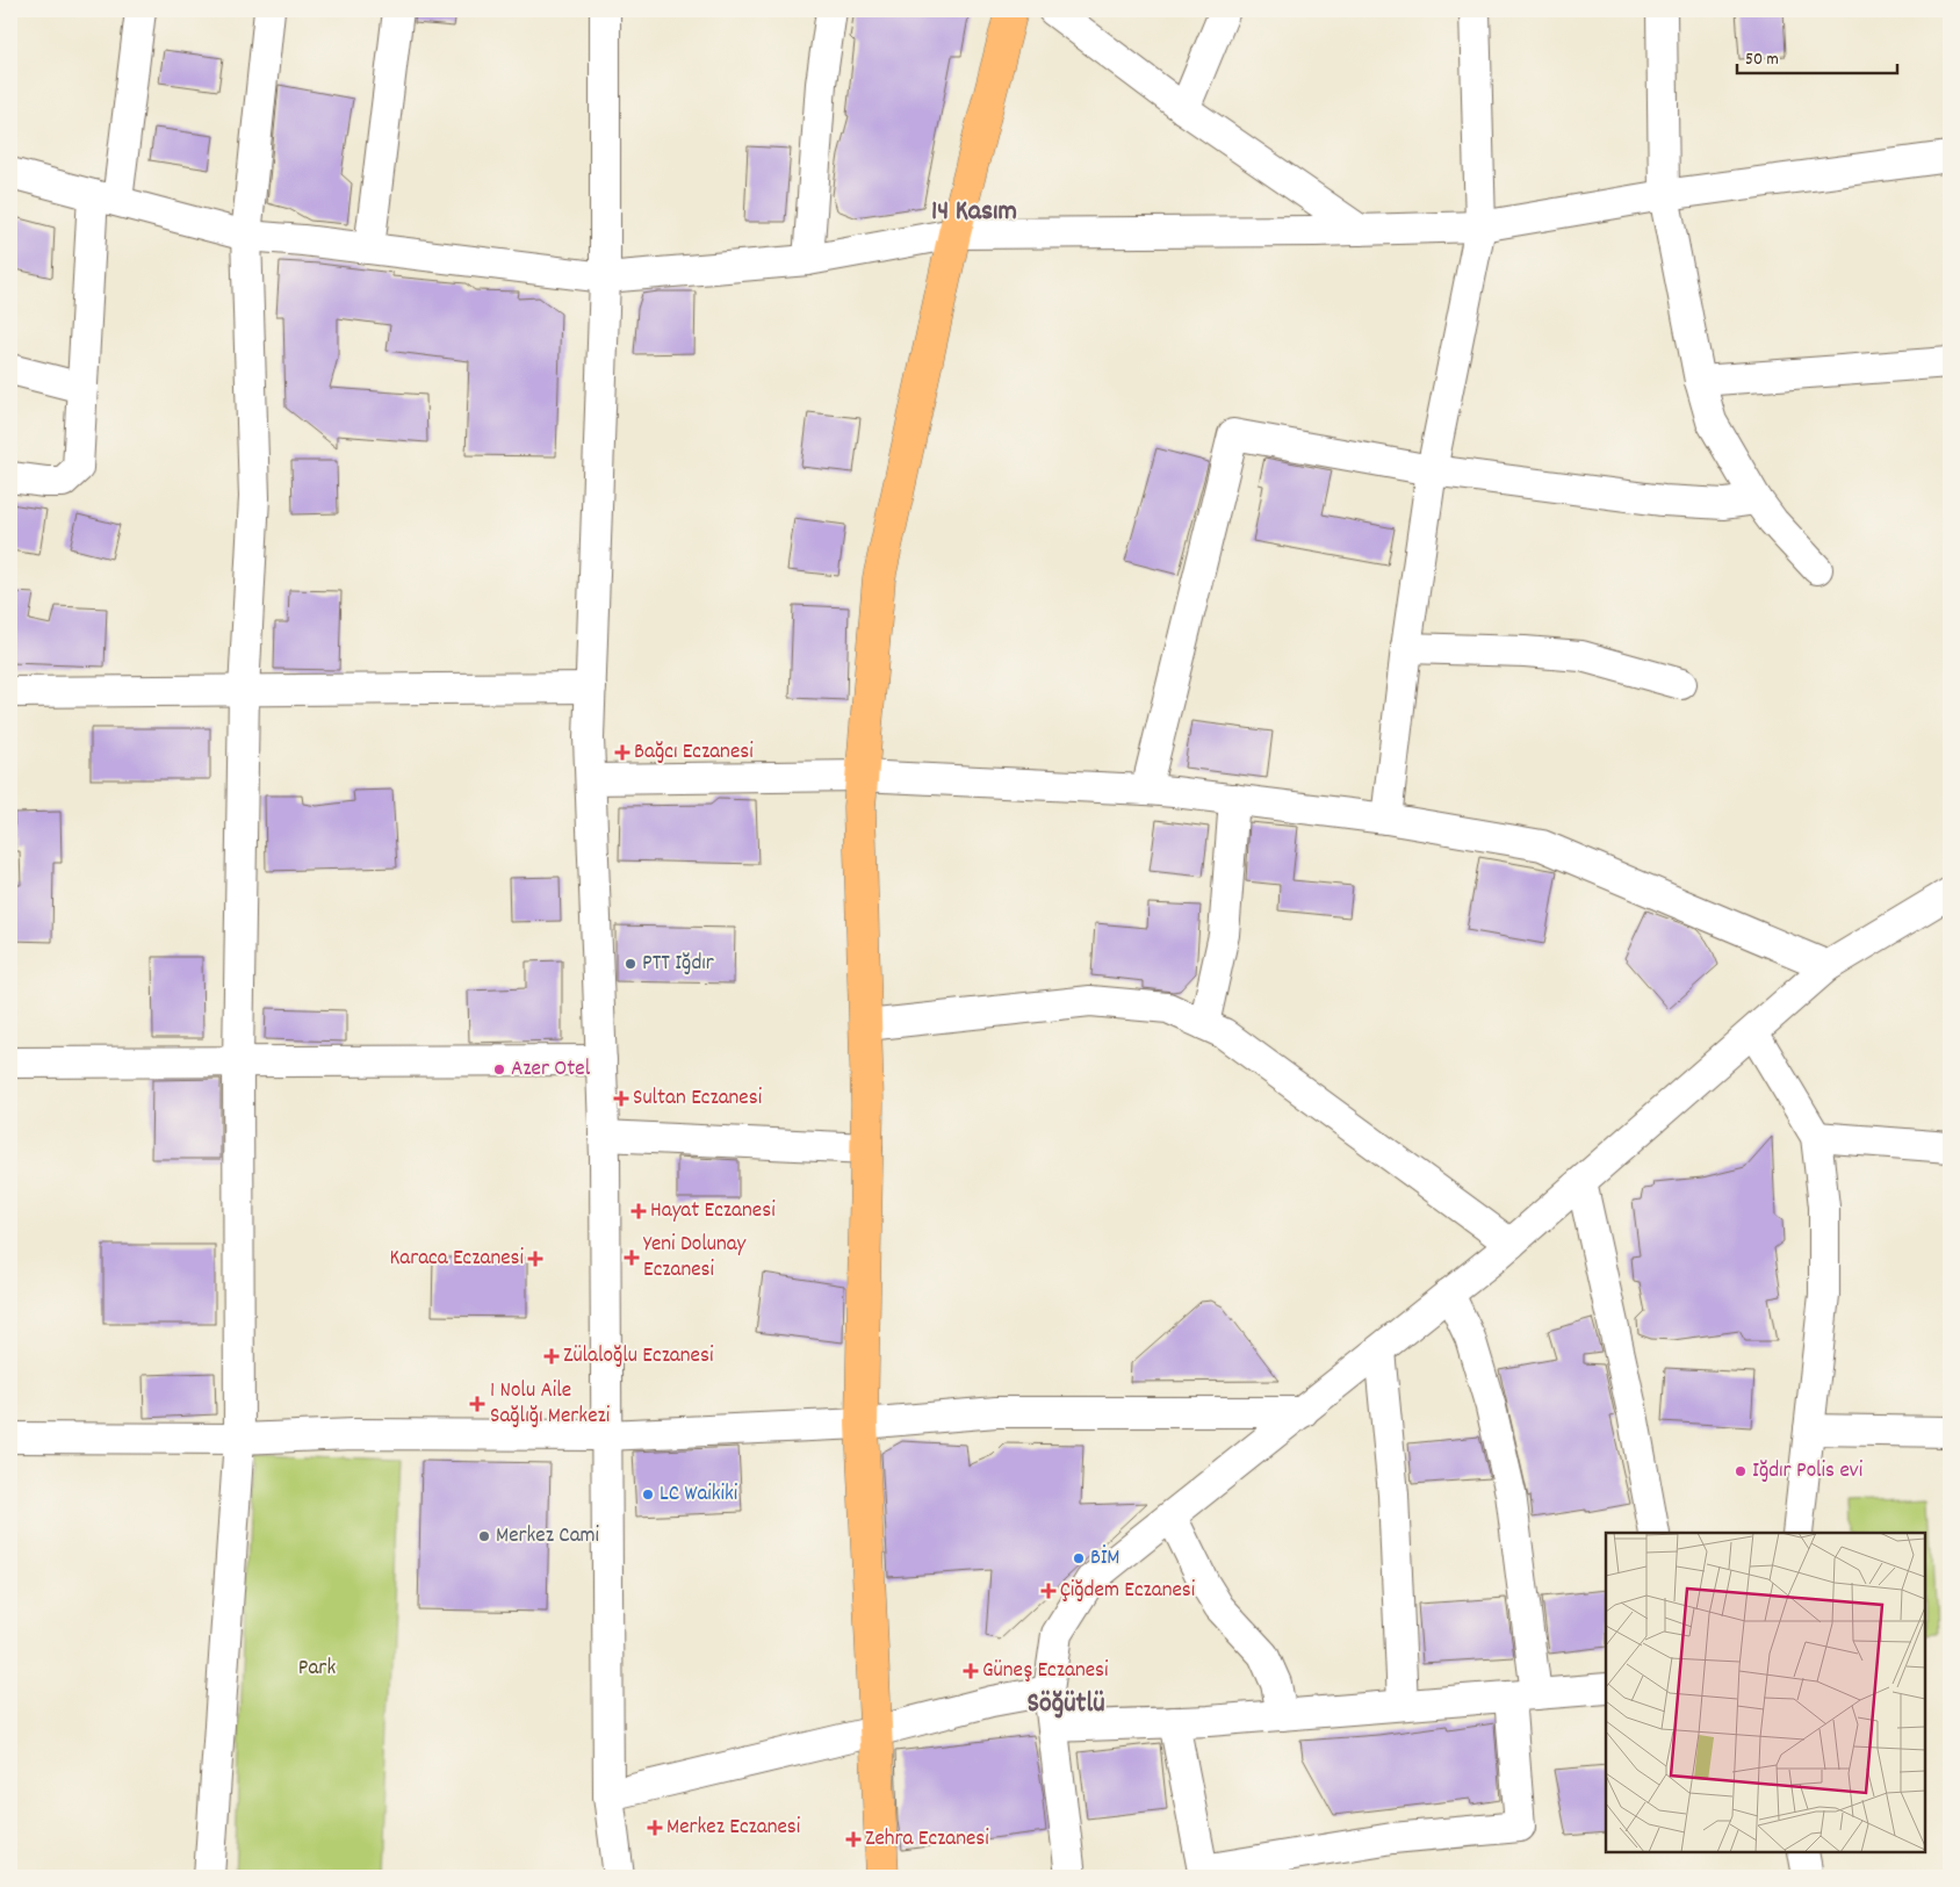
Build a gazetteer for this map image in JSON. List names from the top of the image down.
{
  "districts": ["14 Kasım", "Söğütlü"],
  "parks": ["Park"],
  "places": {
    "health": [
      "Bağcı Eczanesi",
      "Sultan Eczanesi",
      "Hayat Eczanesi",
      "Yeni Dolunay Eczanesi",
      "Karaca Eczanesi",
      "Zülaloğlu Eczanesi",
      "1 Nolu Aile Sağlığı Merkezi",
      "Çiğdem Eczanesi",
      "Güneş Eczanesi",
      "Merkez Eczanesi",
      "Zehra Eczanesi"
    ],
    "other": [
      "PTT Iğdır",
      "Azer Otel",
      "Iğdır Polis evi",
      "LC Waikiki",
      "Merkez Cami",
      "BİM"
    ]
  },
  "scale_bar": "50 m"
}
